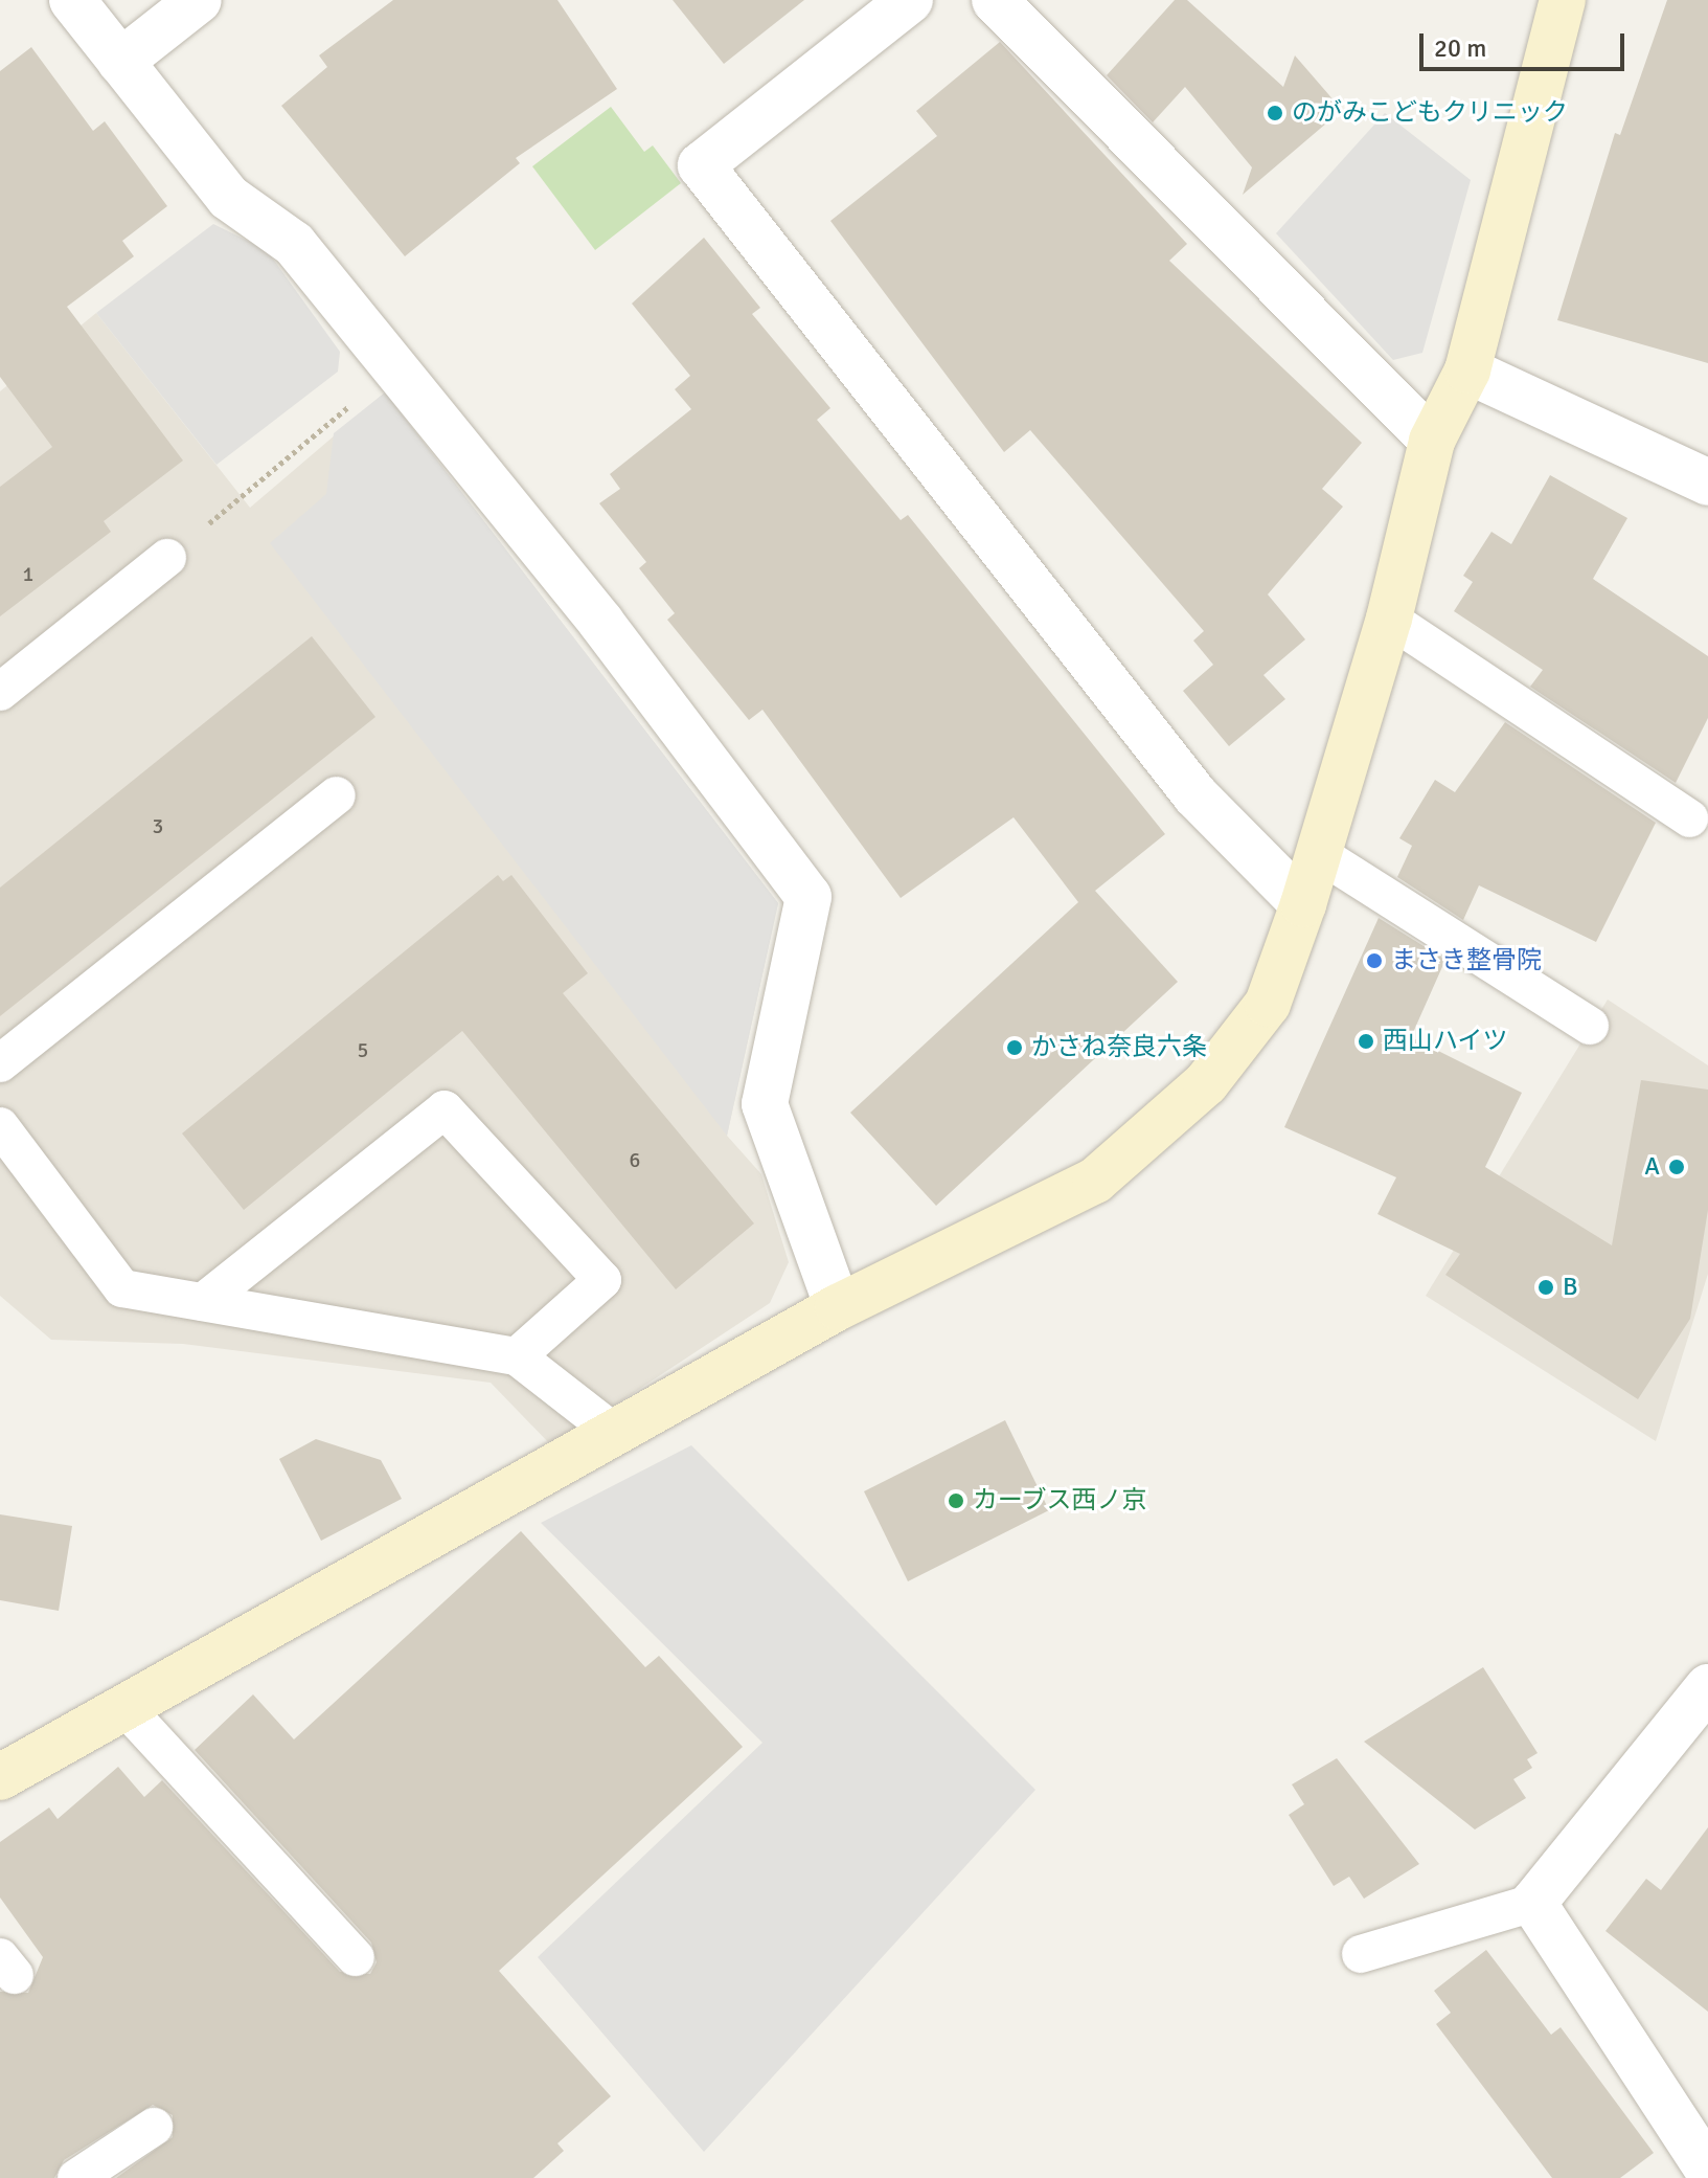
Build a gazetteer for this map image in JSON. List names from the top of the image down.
{
  "places": [
    "のがみこどもクリニック",
    "まさき整骨院",
    "西山ハイツ",
    "かさね奈良六条",
    "A",
    "B",
    "カーブス西ノ京"
  ],
  "house_numbers": [
    "1",
    "3",
    "5",
    "6"
  ],
  "scale_bar": "20 m"
}
